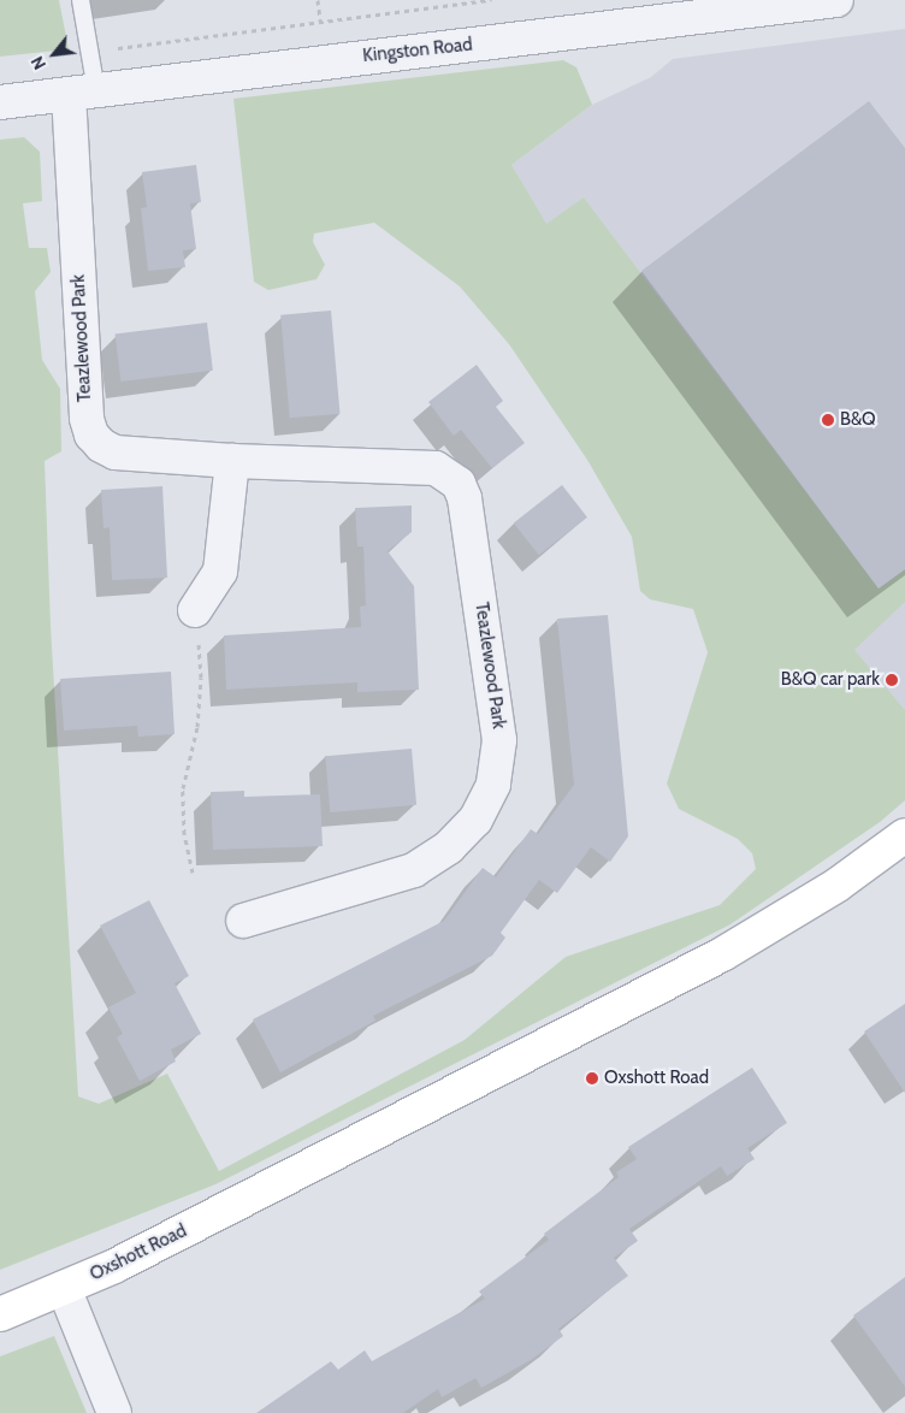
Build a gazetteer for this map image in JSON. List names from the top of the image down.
{
  "streets": {
    "main road": ["Oxshott Road"],
    "street": ["Kingston Road", "Teazlewood Park"]
  },
  "crossings": [
    ["Kingston Road", "Teazlewood Park"]
  ],
  "places": ["B&Q", "B&Q car park", "Oxshott Road"],
  "north": "bottom left"
}
